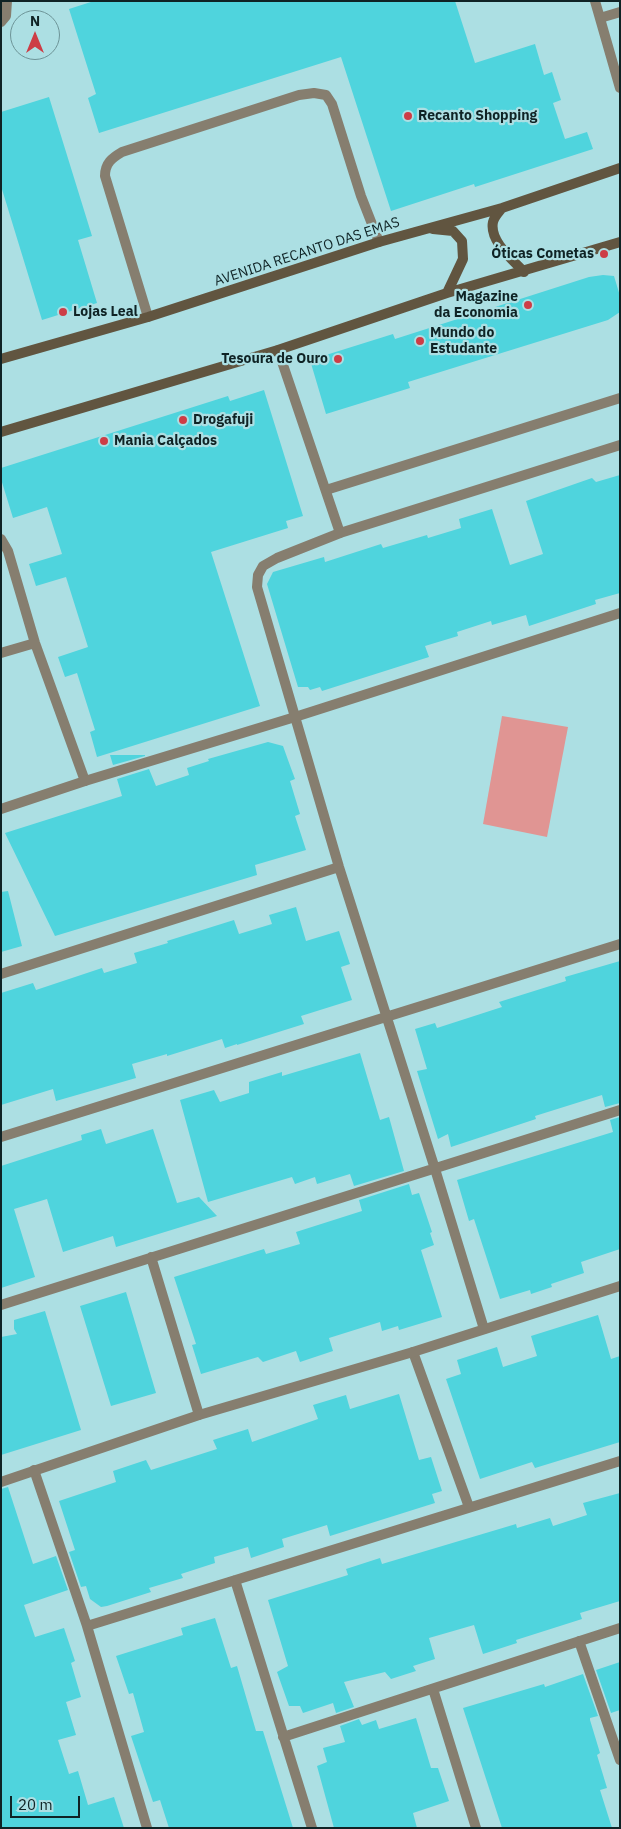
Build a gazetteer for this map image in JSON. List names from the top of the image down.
{
  "streets": {
    "main road": ["AVENIDA RECANTO DAS EMAS"]
  },
  "places": [
    "Recanto Shopping",
    "Óticas Cometas",
    "Magazine da Economia",
    "Lojas Leal",
    "Mundo do Estudante",
    "Tesoura de Ouro",
    "Drogafuji",
    "Mania Calçados"
  ],
  "scale_bar": "20 m",
  "north": "top"
}
